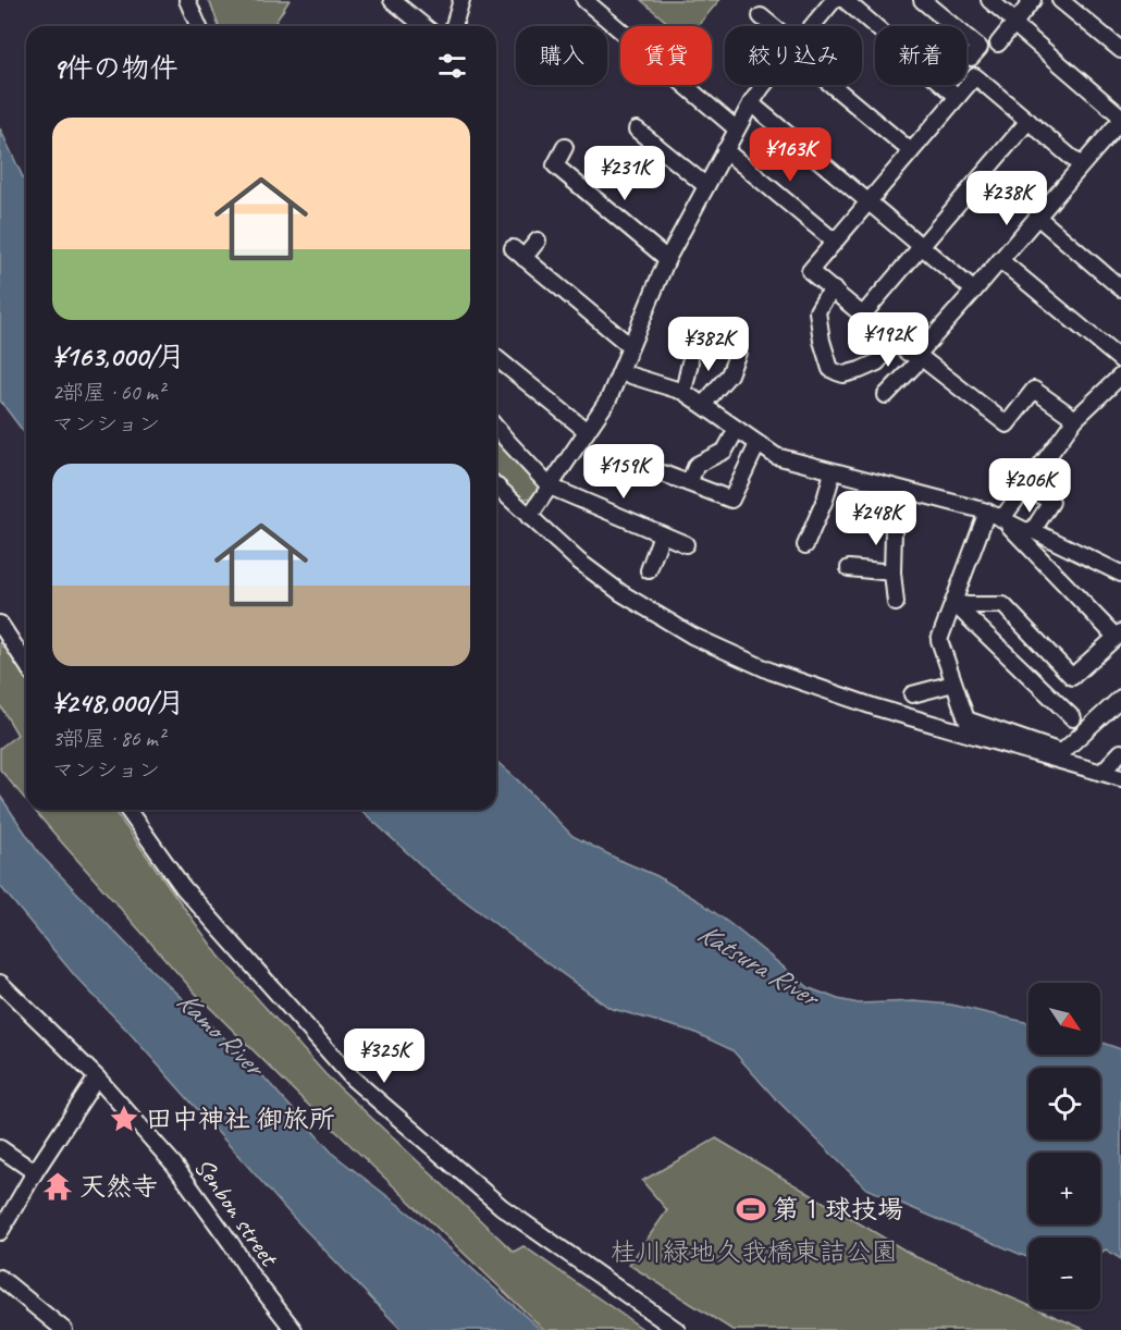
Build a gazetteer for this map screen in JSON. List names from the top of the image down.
{
  "streets": {
    "street": ["Senbon street"]
  },
  "water": ["Katsura River", "Kamo River"],
  "parks": ["桂川緑地久我橋東詰公園"],
  "places": {
    "place": ["田中神社 御旅所"],
    "temple": ["天然寺"],
    "sports": ["第１球技場"]
  },
  "north": "bottom right",
  "page": {
    "chip": [
      "購入",
      "賃貸",
      "絞り込み",
      "新着"
    ],
    "heading": "9件の物件",
    "list": [
      {
        "name": "¥163,000/月",
        "note": "2部屋 · 60 m² · マンション"
      },
      {
        "name": "¥248,000/月",
        "note": "3部屋 · 86 m² · マンション"
      }
    ],
    "price": [
      "¥163K",
      "¥231K",
      "¥238K",
      "¥192K",
      "¥382K",
      "¥159K",
      "¥206K",
      "¥248K",
      "¥325K"
    ],
    "map_buttons": ["+", "−"]
  }
}
